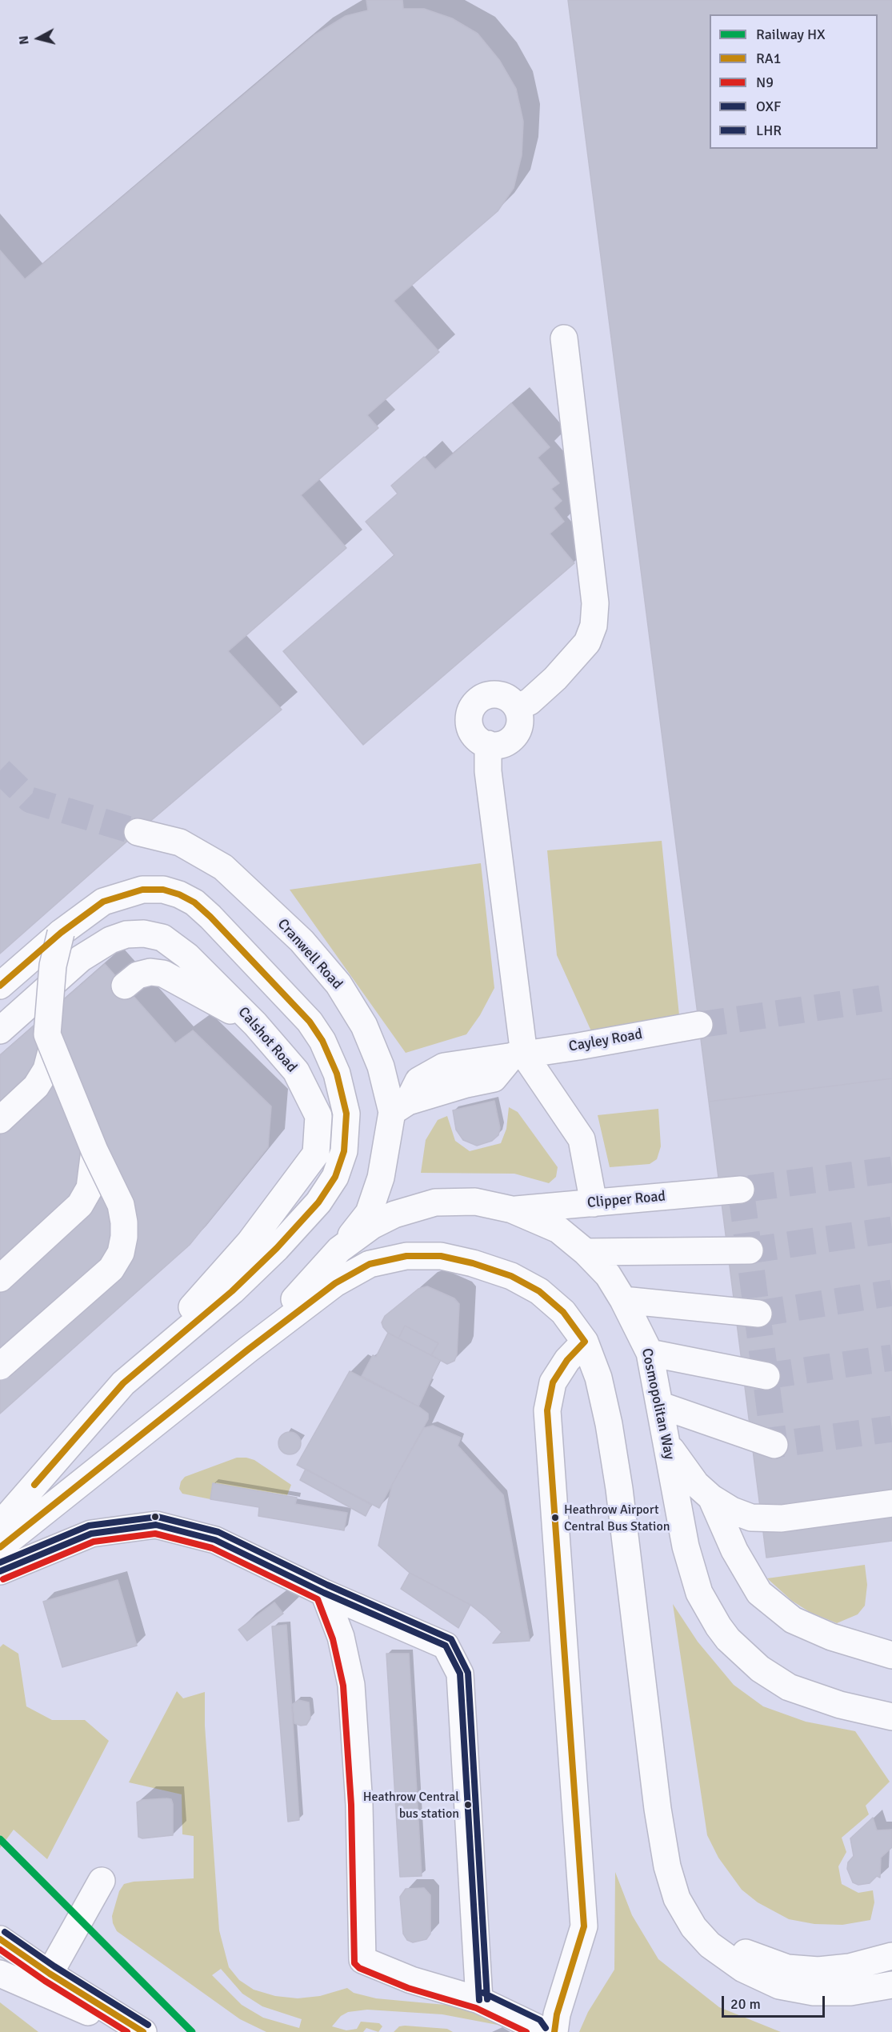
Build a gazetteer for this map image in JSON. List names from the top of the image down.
{
  "streets": {
    "street": [
      "Cranwell Road",
      "Calshot Road",
      "Cayley Road",
      "Clipper Road",
      "Cosmopolitan Way"
    ]
  },
  "crossings": [
    ["Cranwell Road", "Cayley Road"],
    ["Cranwell Road", "Cosmopolitan Way"],
    ["Clipper Road", "Cosmopolitan Way"]
  ],
  "places": ["Heathrow Airport Central Bus Station", "Heathrow Central bus station"],
  "lines": [
    "transit line RA1",
    "transit line OXF",
    "transit line LHR",
    "transit line N9",
    "rail line HX"
  ],
  "legend": [
    "Railway HX",
    "RA1",
    "N9",
    "OXF",
    "LHR"
  ],
  "scale_bar": "20 m",
  "north": "left"
}
